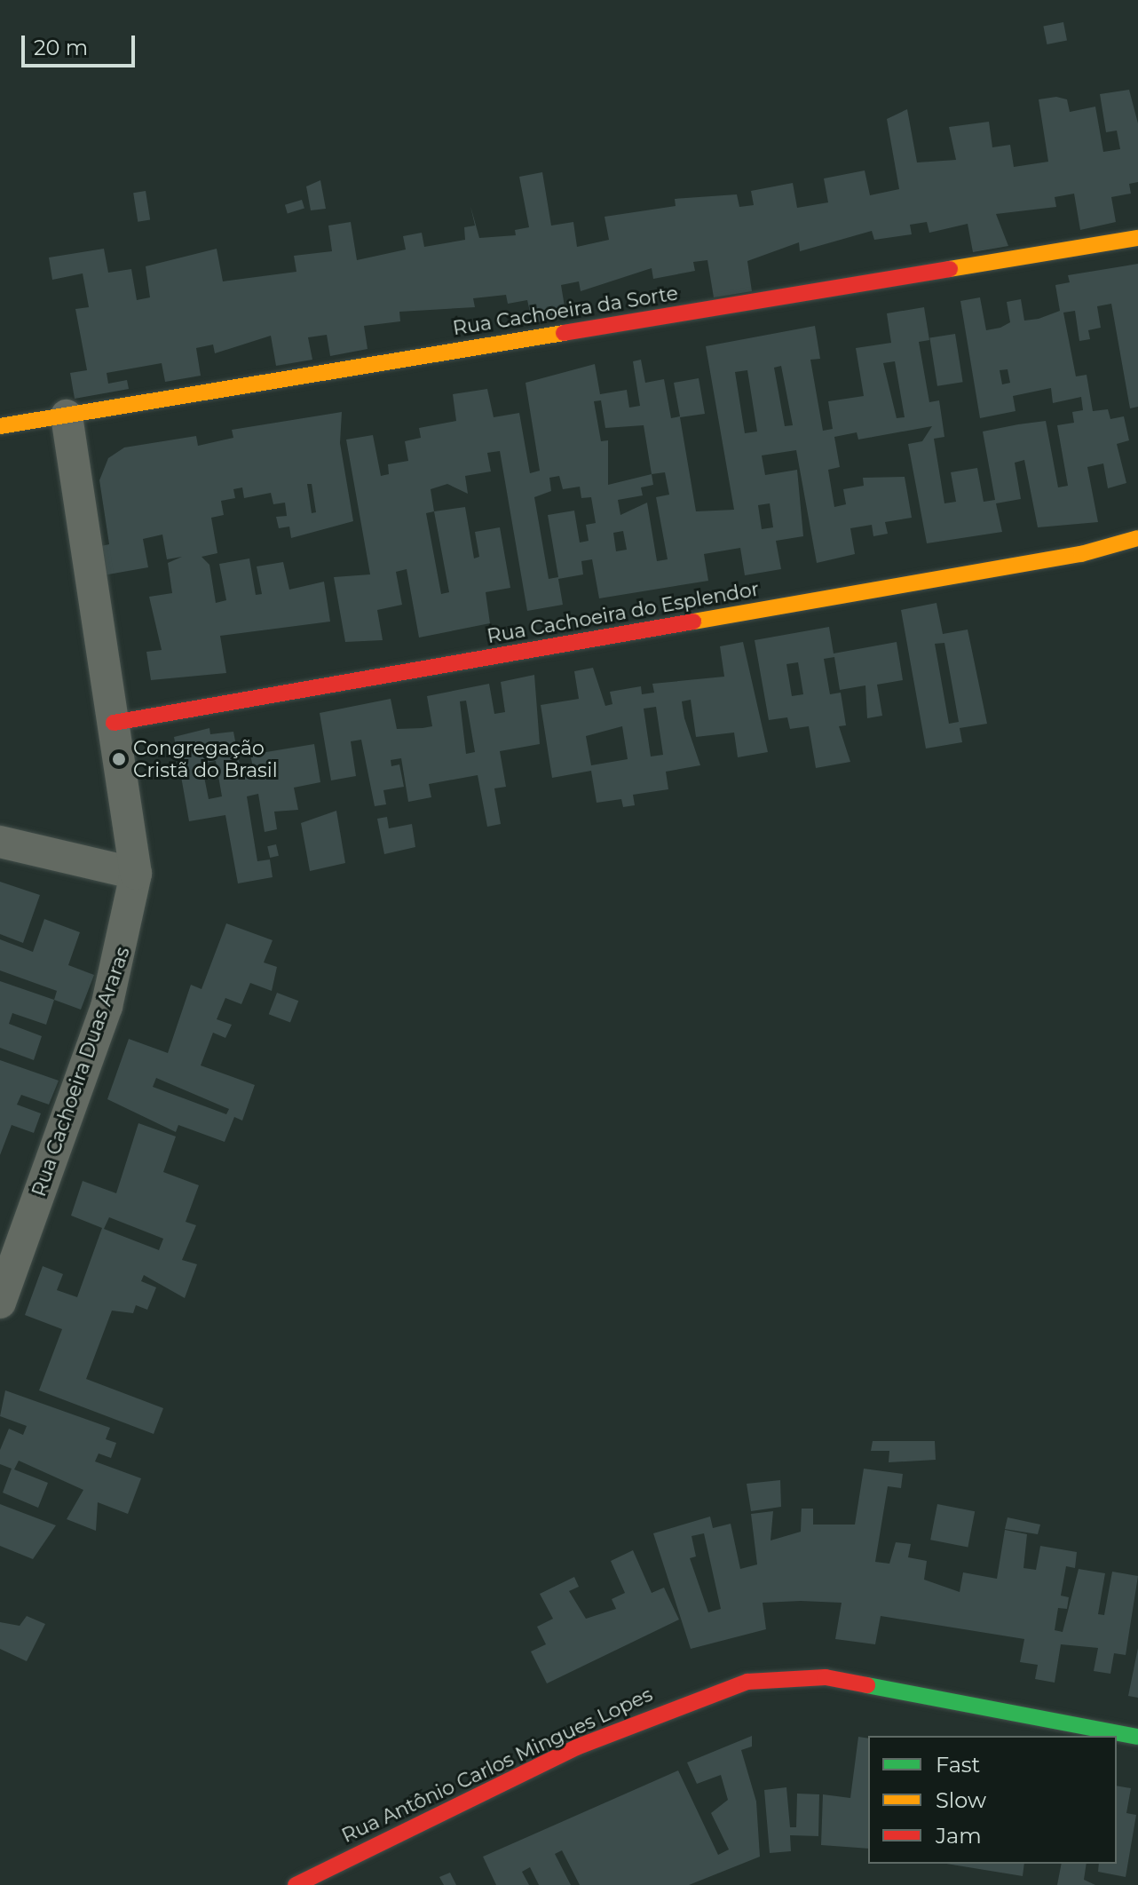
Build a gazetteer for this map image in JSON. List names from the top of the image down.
{
  "streets": {
    "street": [
      "Rua Cachoeira da Sorte",
      "Rua Cachoeira do Esplendor",
      "Rua Cachoeira Duas Araras",
      "Rua Antônio Carlos Mingues Lopes"
    ]
  },
  "crossings": [
    ["Rua Cachoeira da Sorte", "Rua Cachoeira Duas Araras"],
    ["Rua Cachoeira do Esplendor", "Rua Cachoeira Duas Araras"]
  ],
  "places": ["Congregação Cristã do Brasil"],
  "legend": ["Fast", "Slow", "Jam"],
  "scale_bar": "20 m"
}
